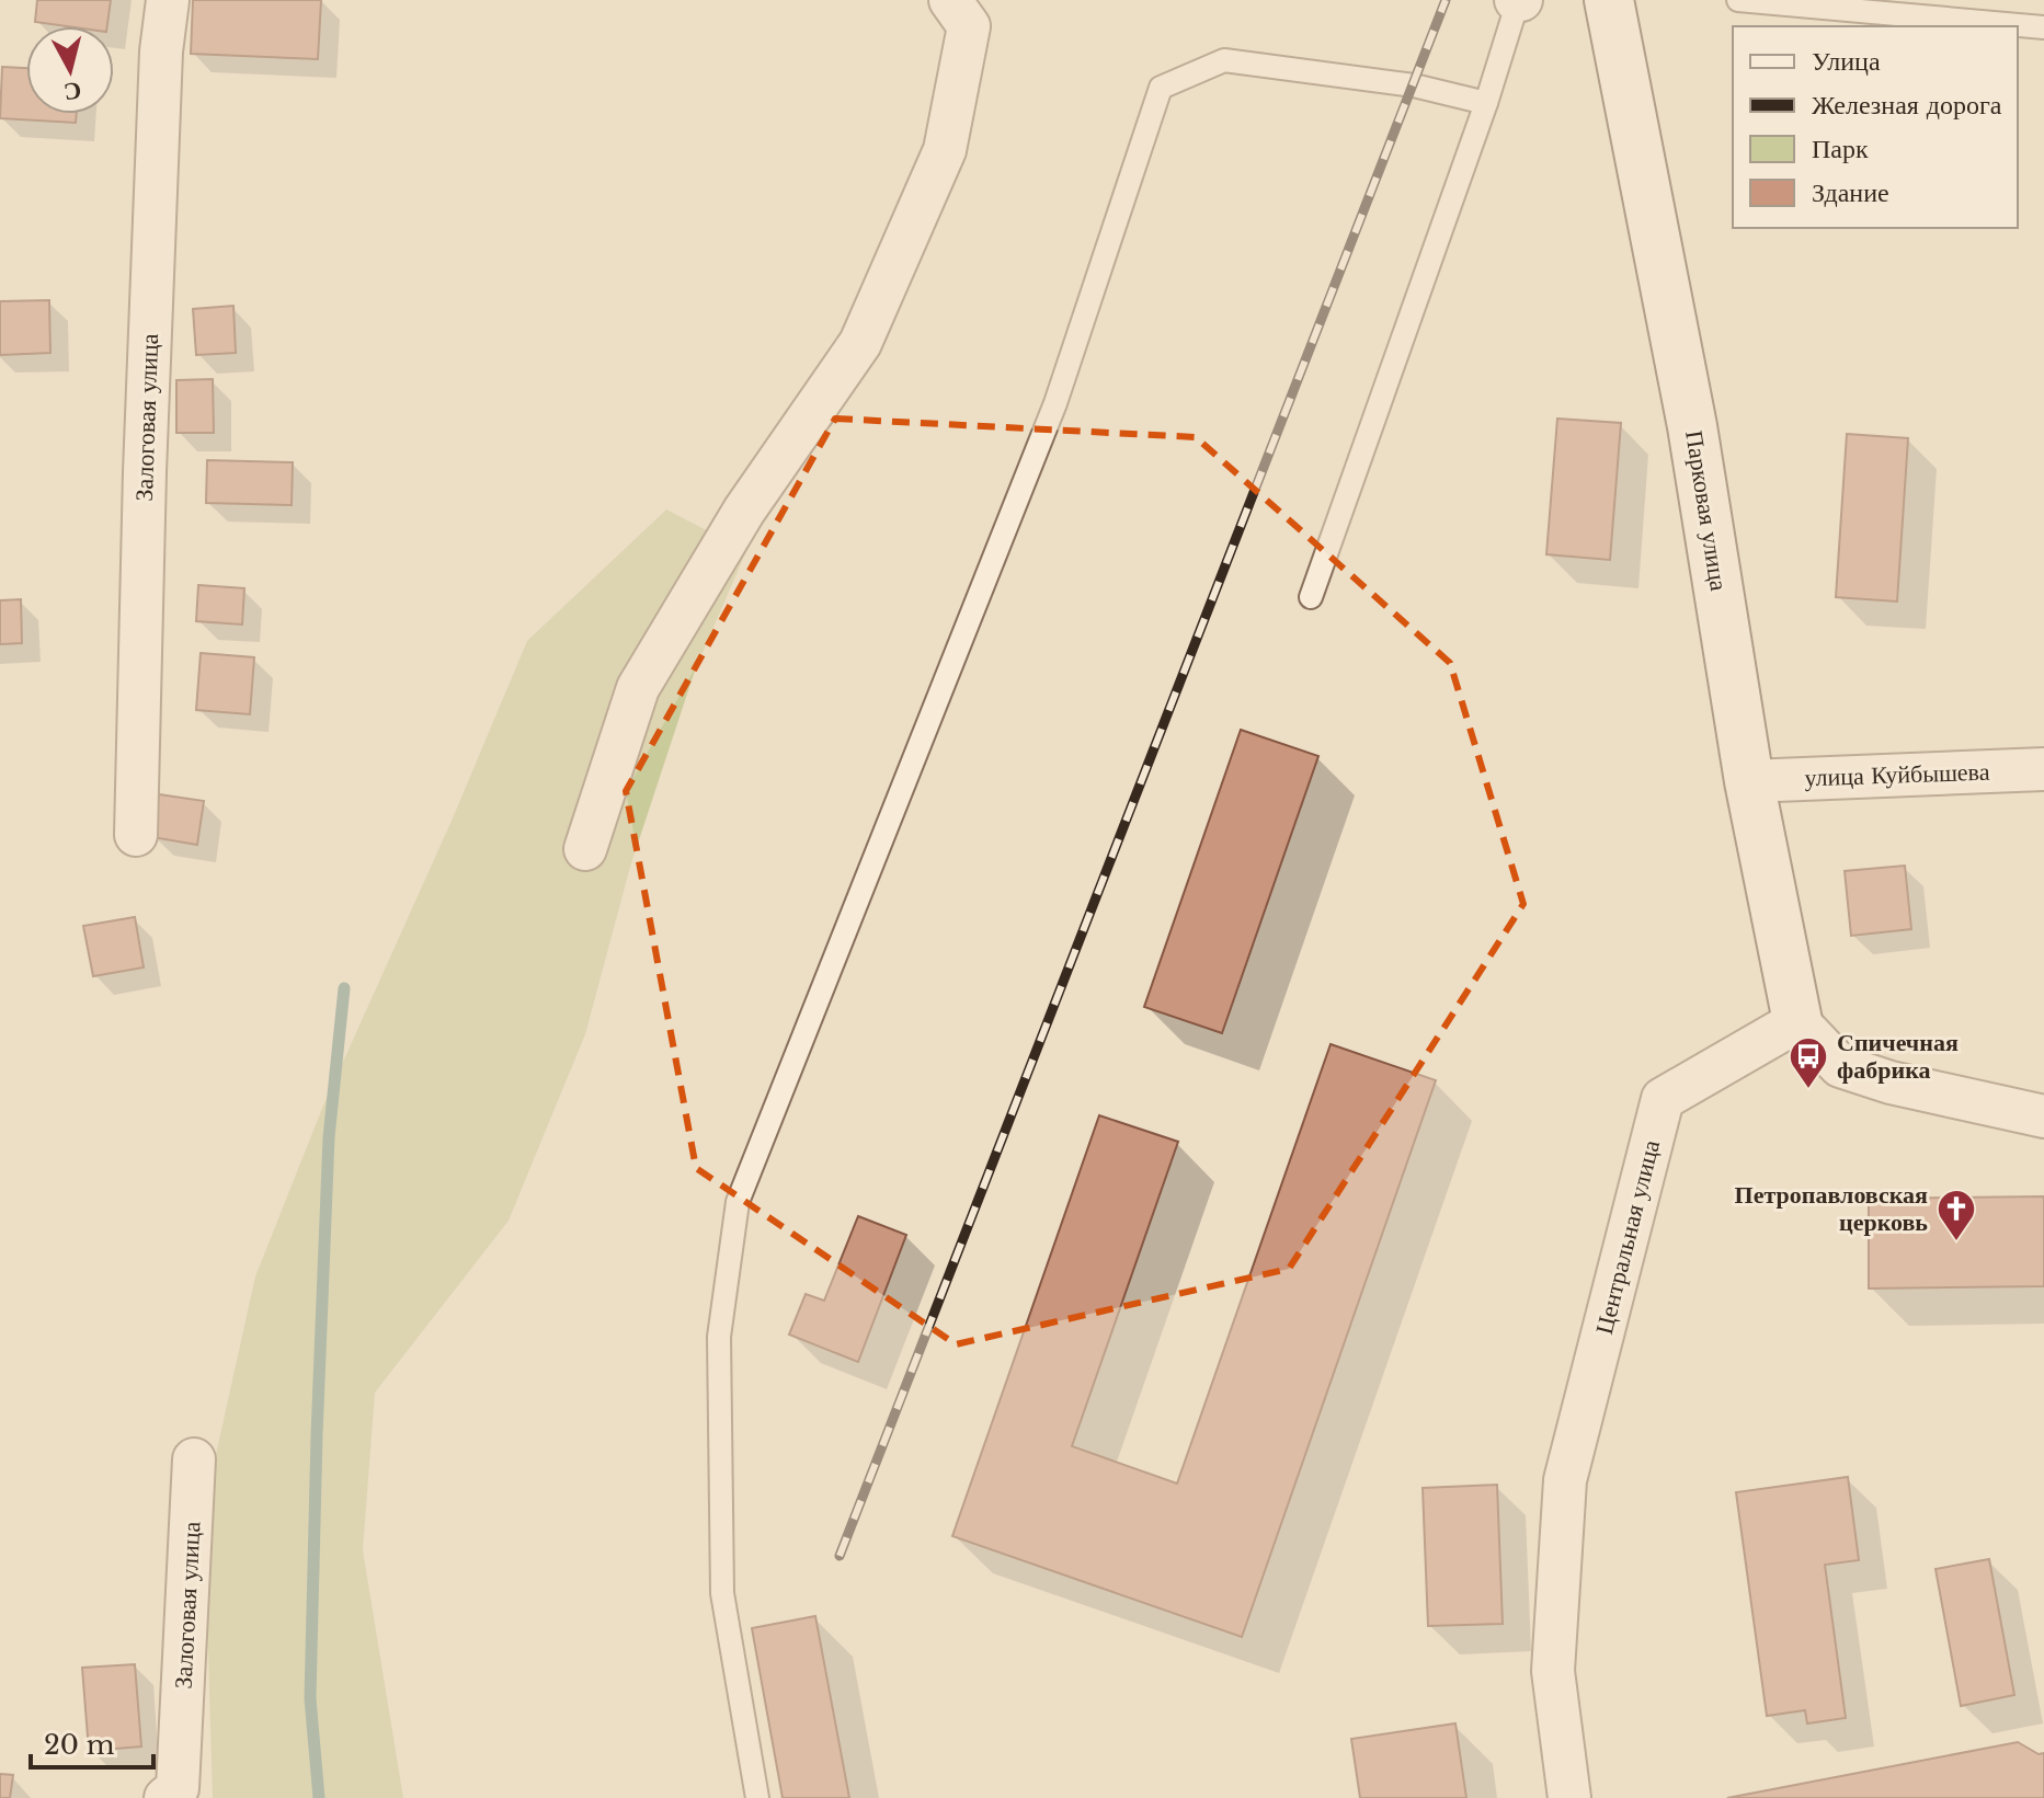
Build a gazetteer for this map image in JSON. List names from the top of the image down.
{
  "streets": {
    "street": [
      "Залоговая улица",
      "Парковая улица",
      "улица Куйбышева",
      "Центральная улица"
    ]
  },
  "crossings": [
    ["Парковая улица", "улица Куйбышева"],
    ["Парковая улица", "Центральная улица"]
  ],
  "places": {
    "bus stop": ["Спичечная фабрика"],
    "church": ["Петропавловская церковь"]
  },
  "legend": [
    "Улица",
    "Железная дорога",
    "Парк",
    "Здание"
  ],
  "scale_bar": "20 m",
  "north": "bottom"
}
